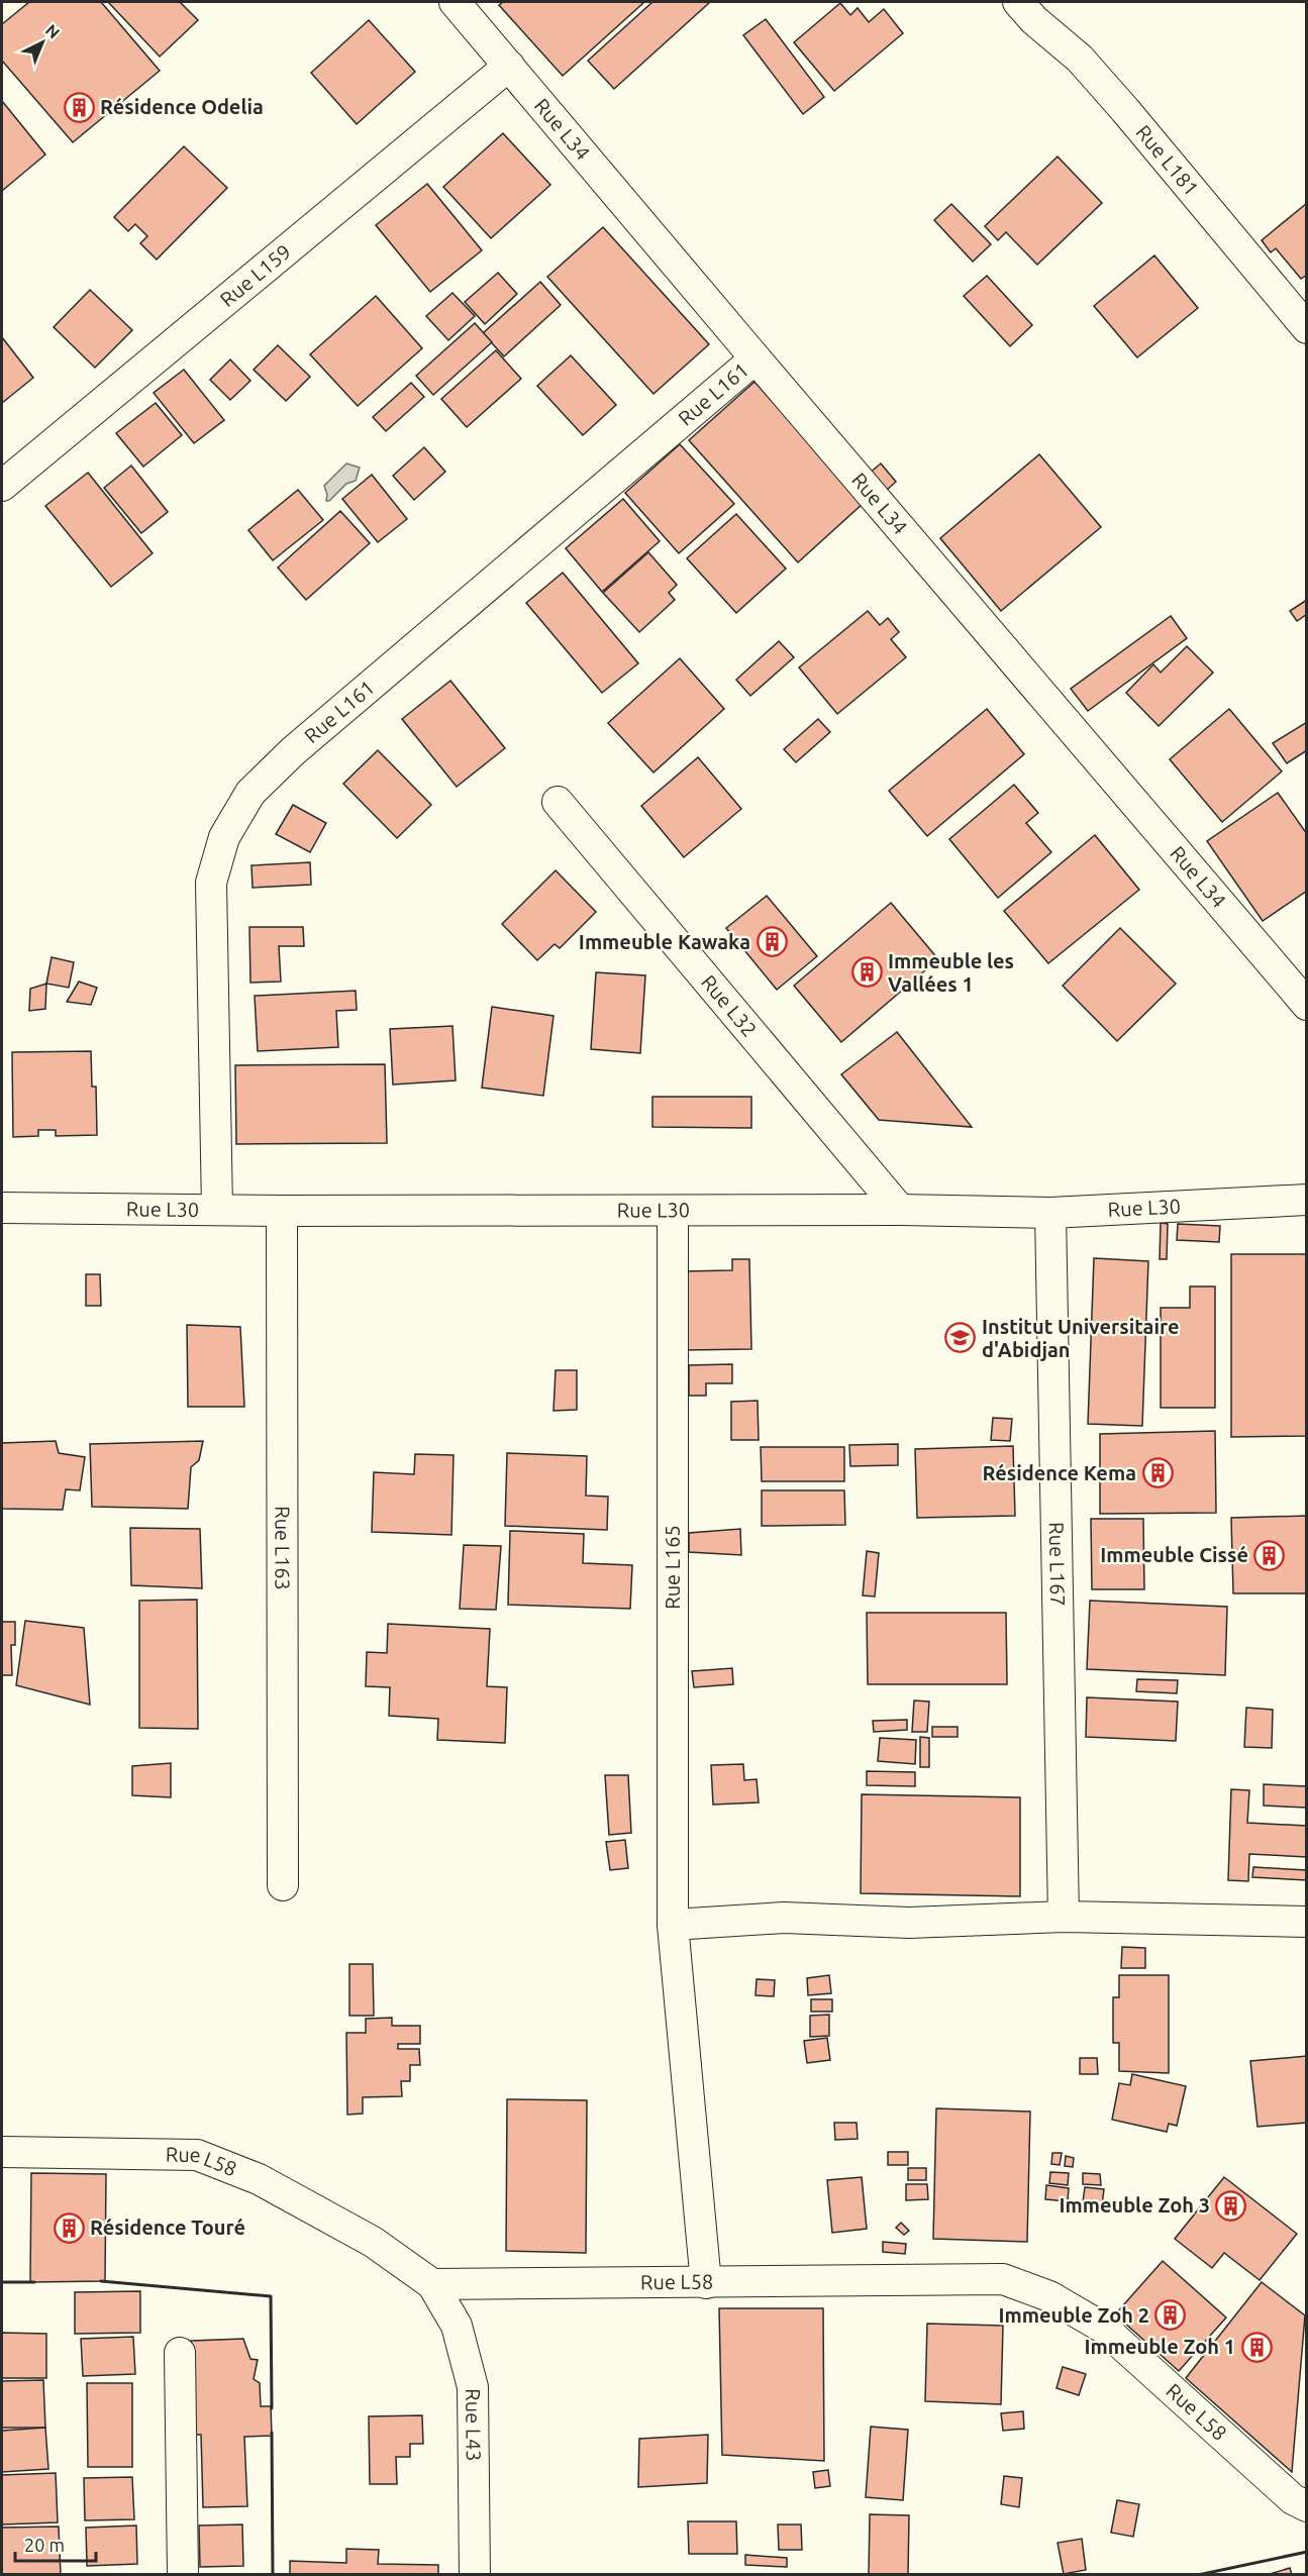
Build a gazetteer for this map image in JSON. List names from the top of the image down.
{
  "streets": {
    "street": [
      "Rue L34",
      "Rue L181",
      "Rue L159",
      "Rue L161",
      "Rue L32",
      "Rue L30",
      "Rue L163",
      "Rue L167",
      "Rue L165",
      "Rue L58",
      "Rue L43"
    ]
  },
  "crossings": [
    ["Rue L34", "Rue L159"],
    ["Rue L34", "Rue L161"],
    ["Rue L161", "Rue L30"],
    ["Rue L32", "Rue L30"],
    ["Rue L30", "Rue L163"],
    ["Rue L30", "Rue L167"],
    ["Rue L30", "Rue L165"],
    ["Rue L165", "Rue L58"],
    ["Rue L58", "Rue L43"]
  ],
  "places": {
    "building": [
      "Résidence Odelia",
      "Immeuble Kawaka",
      "Immeuble les Vallées 1",
      "Résidence Kema",
      "Immeuble Cissé",
      "Immeuble Zoh 3",
      "Résidence Touré",
      "Immeuble Zoh 2",
      "Immeuble Zoh 1"
    ],
    "school or university": ["Institut Universitaire d'Abidjan"]
  },
  "scale_bar": "20 m",
  "north": "top right"
}
